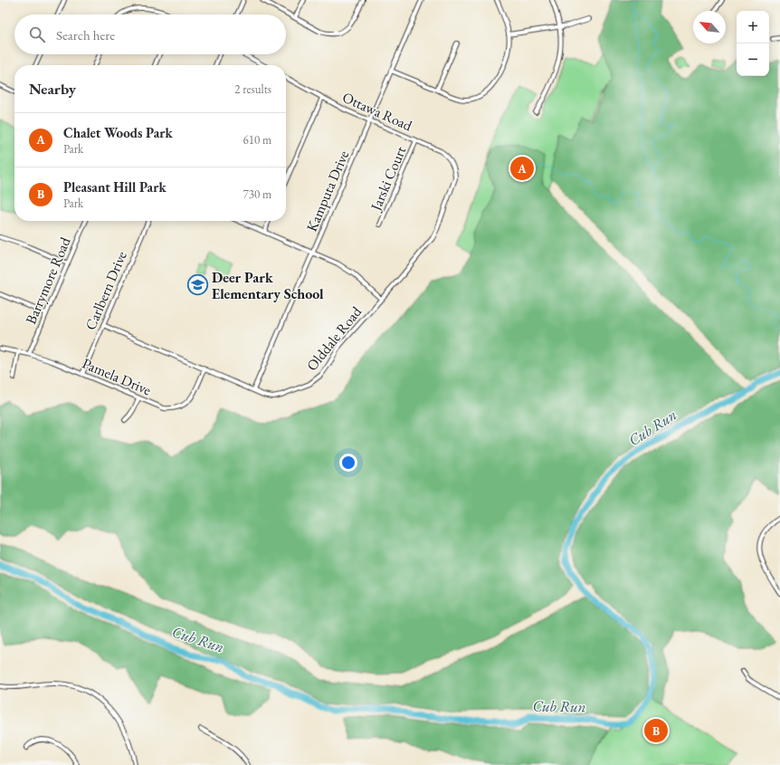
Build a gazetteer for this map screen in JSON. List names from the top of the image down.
{
  "streets": {
    "street": [
      "Ottawa Road",
      "Jarski Court",
      "Kamputa Drive",
      "Barrymore Road",
      "Carlbern Drive",
      "Olddale Road",
      "Pamela Drive"
    ]
  },
  "crossings": [
    ["Ottawa Road", "Jarski Court"],
    ["Ottawa Road", "Kamputa Drive"],
    ["Ottawa Road", "Olddale Road"],
    ["Kamputa Drive", "Olddale Road"],
    ["Barrymore Road", "Pamela Drive"],
    ["Carlbern Drive", "Olddale Road"],
    ["Carlbern Drive", "Pamela Drive"],
    ["Olddale Road", "Pamela Drive"]
  ],
  "water": ["Cub Run"],
  "places": {
    "school or university": ["Deer Park Elementary School"]
  },
  "north": "top left",
  "page": {
    "map_buttons": ["+", "−"],
    "search": "Search here",
    "heading": ["Nearby", "2 results"],
    "list": [
      {
        "mark": "A",
        "name": "Chalet Woods Park",
        "note": "Park",
        "value": "610 m"
      },
      {
        "mark": "B",
        "name": "Pleasant Hill Park",
        "note": "Park",
        "value": "730 m"
      }
    ],
    "pins": ["A", "B"]
  }
}
